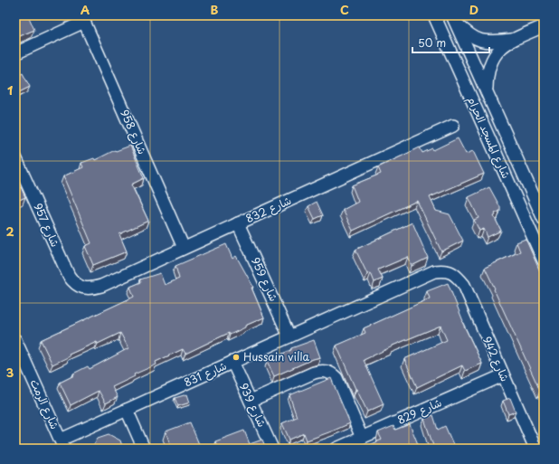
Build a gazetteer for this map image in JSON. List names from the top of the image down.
{
  "streets": {
    "street": [
      "شارع 958",
      "شارع المسجد الحرام",
      "شارع 832",
      "شارع 957",
      "شارع 959",
      "شارع 942",
      "شارع 831",
      "شارع الرمث",
      "شارع 939",
      "شارع 829"
    ]
  },
  "crossings": [
    ["شارع 958", "شارع 832"],
    ["شارع 832", "شارع 957"],
    ["شارع 832", "شارع 959"],
    ["شارع 959", "شارع 831"],
    ["شارع 942", "شارع 831"],
    ["شارع 942", "شارع 829"],
    ["شارع 831", "شارع الرمث"],
    ["شارع 831", "شارع 939"]
  ],
  "places": ["Hussain villa"],
  "scale_bar": "50 m",
  "grid": {
    "columns": [
      "A",
      "B",
      "C",
      "D"
    ],
    "rows": ["1", "2", "3"]
  }
}
